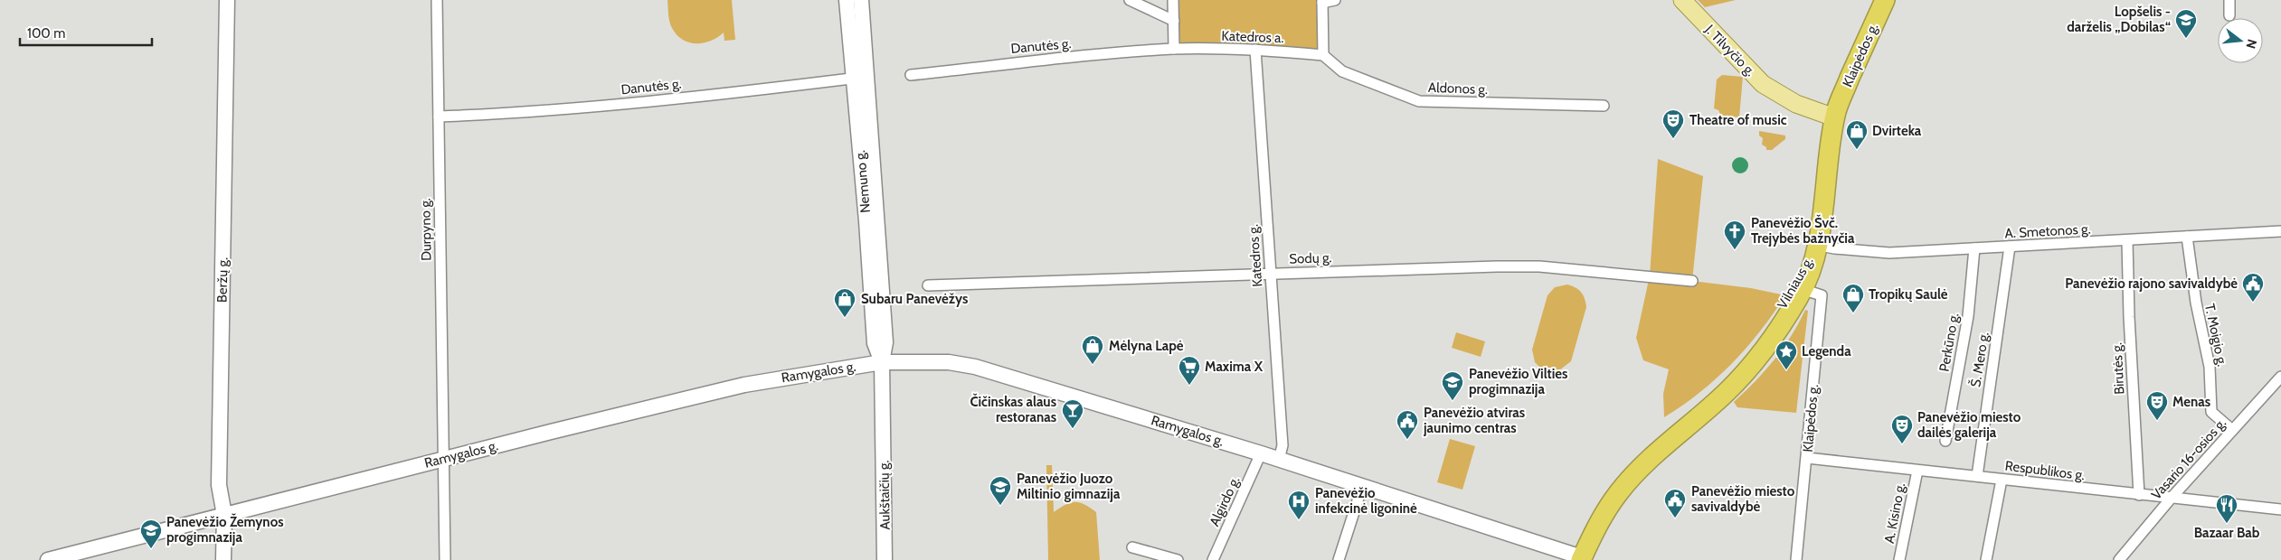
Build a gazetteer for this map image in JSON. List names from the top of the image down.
{
  "streets": {
    "highway": ["Klaipėdos g.", "Vilniaus g."],
    "main road": [
      "J. Tilvyčio g.",
      "Nemuno g.",
      "Beržų g.",
      "Ramygalos g.",
      "Aukštaičių g."
    ],
    "street": [
      "Katedros a.",
      "Danutės g.",
      "Aldonos g.",
      "Durpyno g.",
      "A. Smetonos g.",
      "Katedros g.",
      "Sodų g.",
      "T. Moigio g.",
      "Perkūno g.",
      "Š. Mero g.",
      "Birutės g.",
      "Vasario 16-osios g.",
      "Respublikos g.",
      "Algirdo g.",
      "A. Kisino g."
    ]
  },
  "crossings": [
    ["Katedros a.", "Danutės g."],
    ["Katedros a.", "Aldonos g."],
    ["Katedros a.", "Katedros g."],
    ["Danutės g.", "Nemuno g."],
    ["Danutės g.", "Durpyno g."],
    ["J. Tilvyčio g.", "Klaipėdos g."],
    ["Klaipėdos g.", "A. Smetonos g."],
    ["Klaipėdos g.", "Vilniaus g."],
    ["Klaipėdos g.", "Respublikos g."],
    ["Nemuno g.", "Ramygalos g."],
    ["Nemuno g.", "Aukštaičių g."],
    ["Durpyno g.", "Ramygalos g."],
    ["A. Smetonos g.", "Vilniaus g."],
    ["A. Smetonos g.", "T. Moigio g."],
    ["A. Smetonos g.", "Perkūno g."],
    ["A. Smetonos g.", "Š. Mero g."],
    ["A. Smetonos g.", "Birutės g."],
    ["Katedros g.", "Sodų g."],
    ["Katedros g.", "Ramygalos g."],
    ["Beržų g.", "Ramygalos g."],
    ["Vilniaus g.", "Ramygalos g."],
    ["T. Moigio g.", "Vasario 16-osios g."],
    ["Š. Mero g.", "Respublikos g."],
    ["Birutės g.", "Respublikos g."],
    ["Ramygalos g.", "Algirdo g."],
    ["Vasario 16-osios g.", "Respublikos g."],
    ["Respublikos g.", "A. Kisino g."]
  ],
  "places": {
    "school or university": [
      "Lopšelis - darželis „Dobilas“",
      "Panevėžio Vilties progimnazija",
      "Panevėžio Juozo Miltinio gimnazija",
      "Panevėžio Žemynos progimnazija"
    ],
    "theatre": ["Theatre of music", "Menas", "Panevėžio miesto dailės galerija"],
    "shop": [
      "Dvirteka",
      "Tropikų Saulė",
      "Subaru Panevėžys",
      "Mėlyna Lapė"
    ],
    "church": ["Panevėžio Švč. Trejybės bažnyčia"],
    "public building": ["Panevėžio rajono savivaldybė", "Panevėžio atviras jaunimo centras", "Panevėžio miesto savivaldybė"],
    "place": ["Legenda"],
    "supermarket": ["Maxima X"],
    "bar": ["Čičinskas alaus restoranas"],
    "hospital": ["Panevėžio infekcinė ligoninė"],
    "restaurant": ["Bazaar Bab"]
  },
  "scale_bar": "100 m",
  "north": "right"
}
